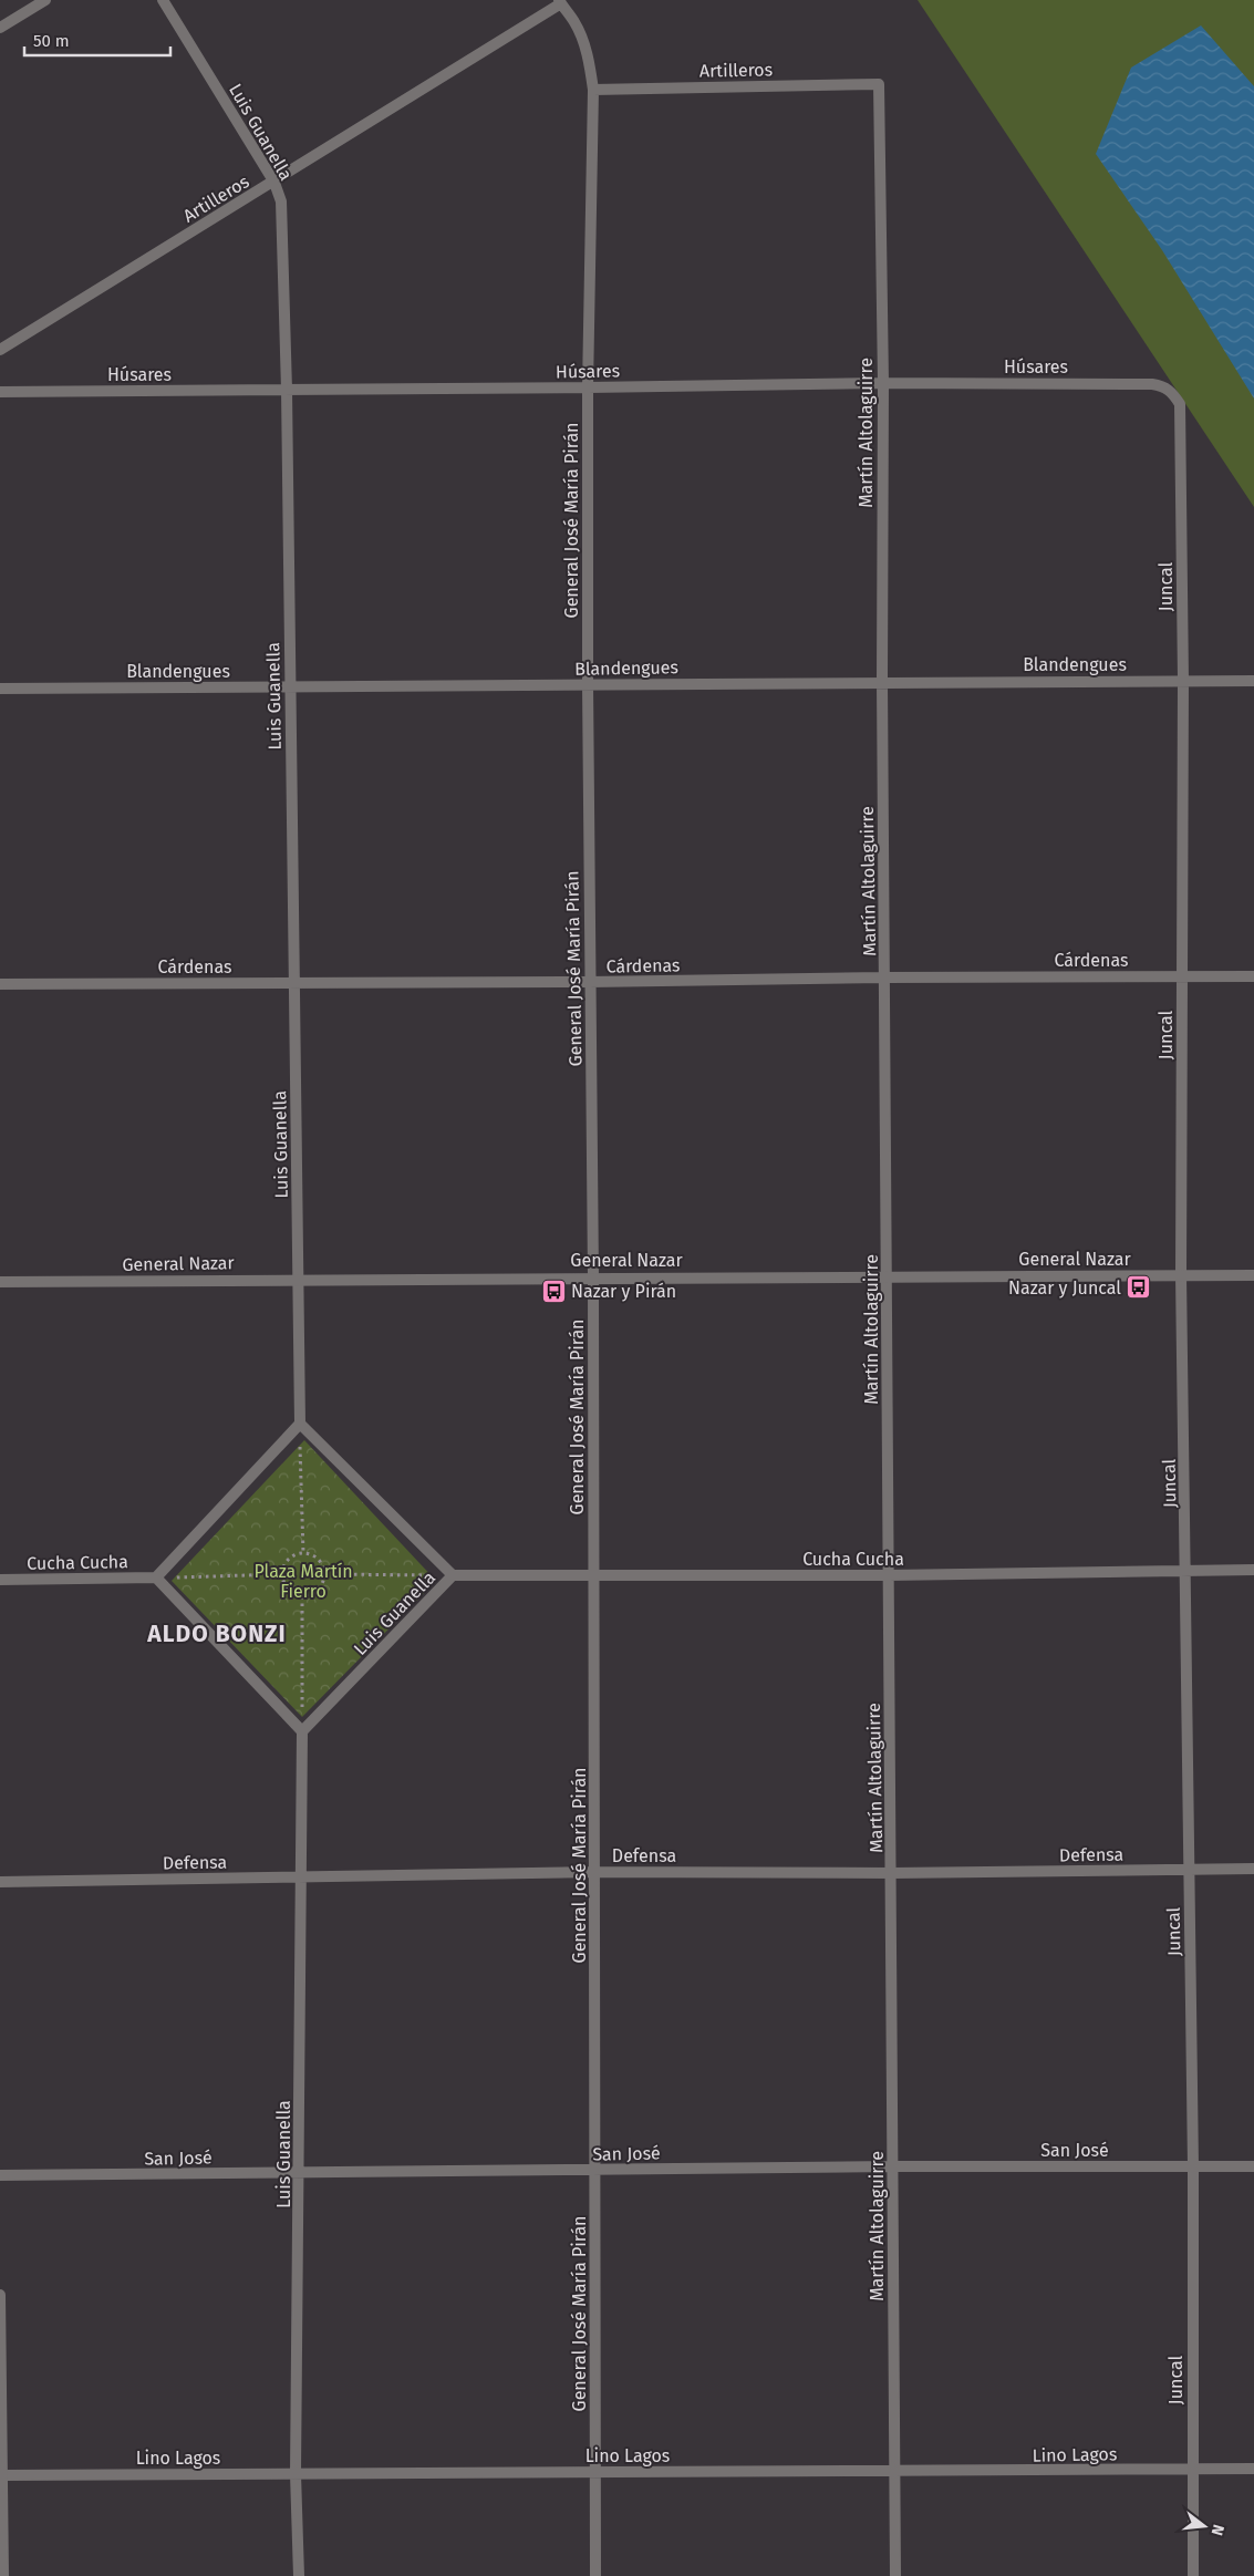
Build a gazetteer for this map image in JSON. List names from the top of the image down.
{
  "streets": {
    "street": [
      "Artilleros",
      "Luis Guanella",
      "Húsares",
      "Martín Altolaguirre",
      "General José María Pirán",
      "Juncal",
      "Blandengues",
      "Cárdenas",
      "General Nazar",
      "Cucha Cucha",
      "Defensa",
      "San José",
      "Lino Lagos"
    ]
  },
  "crossings": [
    ["Artilleros", "Luis Guanella"],
    ["Artilleros", "Martín Altolaguirre"],
    ["Artilleros", "General José María Pirán"],
    ["Luis Guanella", "Húsares"],
    ["Luis Guanella", "Blandengues"],
    ["Luis Guanella", "Cárdenas"],
    ["Luis Guanella", "General Nazar"],
    ["Luis Guanella", "Cucha Cucha"],
    ["Luis Guanella", "Defensa"],
    ["Luis Guanella", "San José"],
    ["Luis Guanella", "Lino Lagos"],
    ["Húsares", "Martín Altolaguirre"],
    ["Húsares", "General José María Pirán"],
    ["Húsares", "Juncal"],
    ["Martín Altolaguirre", "Blandengues"],
    ["Martín Altolaguirre", "Cárdenas"],
    ["Martín Altolaguirre", "General Nazar"],
    ["Martín Altolaguirre", "Cucha Cucha"],
    ["Martín Altolaguirre", "Defensa"],
    ["Martín Altolaguirre", "San José"],
    ["Martín Altolaguirre", "Lino Lagos"],
    ["General José María Pirán", "Blandengues"],
    ["General José María Pirán", "Cárdenas"],
    ["General José María Pirán", "General Nazar"],
    ["General José María Pirán", "Cucha Cucha"],
    ["General José María Pirán", "Defensa"],
    ["General José María Pirán", "San José"],
    ["General José María Pirán", "Lino Lagos"],
    ["Juncal", "Blandengues"],
    ["Juncal", "Cárdenas"],
    ["Juncal", "General Nazar"],
    ["Juncal", "Cucha Cucha"],
    ["Juncal", "Defensa"],
    ["Juncal", "San José"],
    ["Juncal", "Lino Lagos"]
  ],
  "districts": ["ALDO BONZI"],
  "parks": ["Plaza Martín Fierro"],
  "places": {
    "bus stop": ["Nazar y Juncal", "Nazar y Pirán"]
  },
  "scale_bar": "50 m",
  "north": "right"
}
